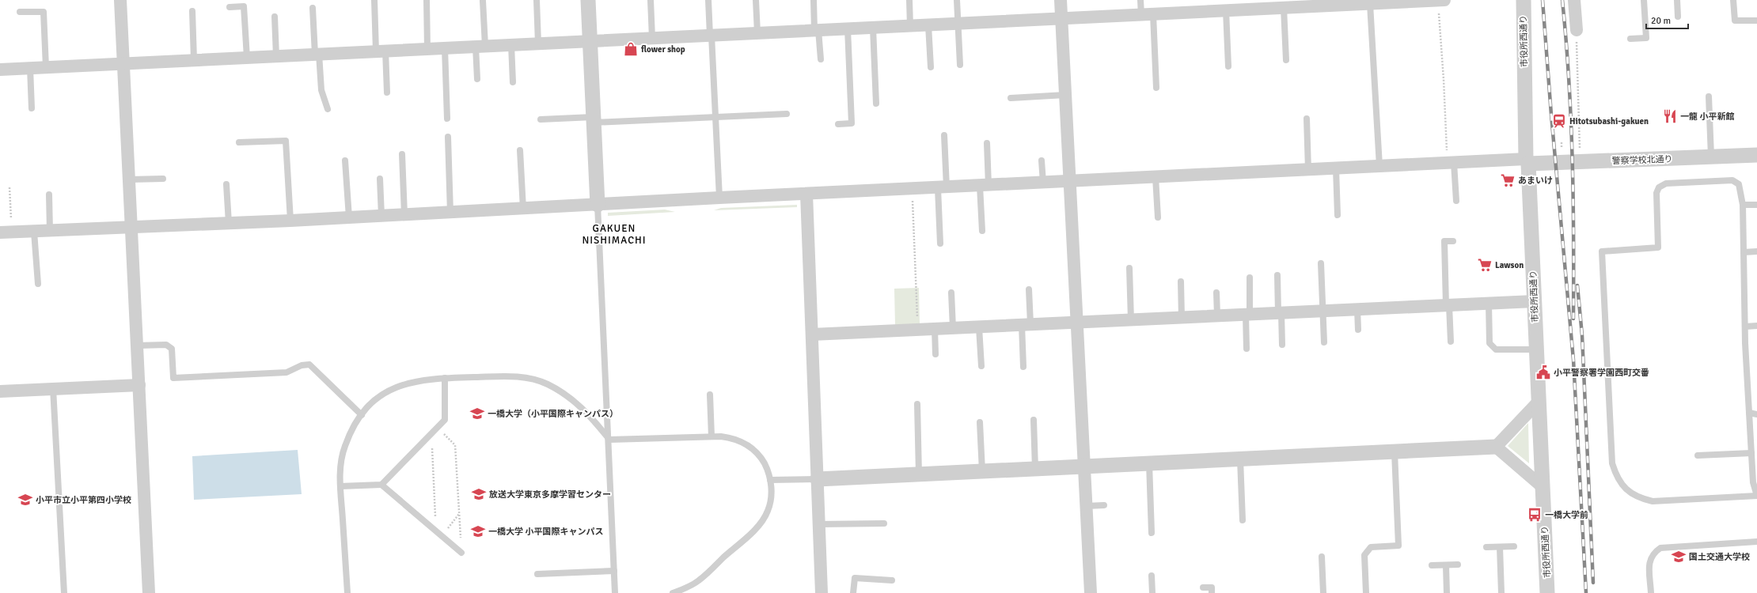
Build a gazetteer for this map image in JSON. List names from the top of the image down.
{
  "streets": {
    "street": ["市役所西通り", "警察学校北通り"]
  },
  "crossings": [
    ["市役所西通り", "警察学校北通り"]
  ],
  "districts": ["GAKUEN NISHIMACHI"],
  "places": {
    "shop": ["flower shop"],
    "restaurant": ["一龍 小平新館"],
    "station": ["Hitotsubashi-gakuen"],
    "supermarket": ["あまいけ", "Lawson"],
    "public building": ["小平警察署学園西町交番"],
    "school or university": [
      "一橋大学（小平国際キャンパス）",
      "放送大学東京多摩学習センター",
      "小平市立小平第四小学校",
      "一橋大学 小平国際キャンパス",
      "国土交通大学校"
    ],
    "bus stop": ["一橋大学前"]
  },
  "scale_bar": "20 m"
}
